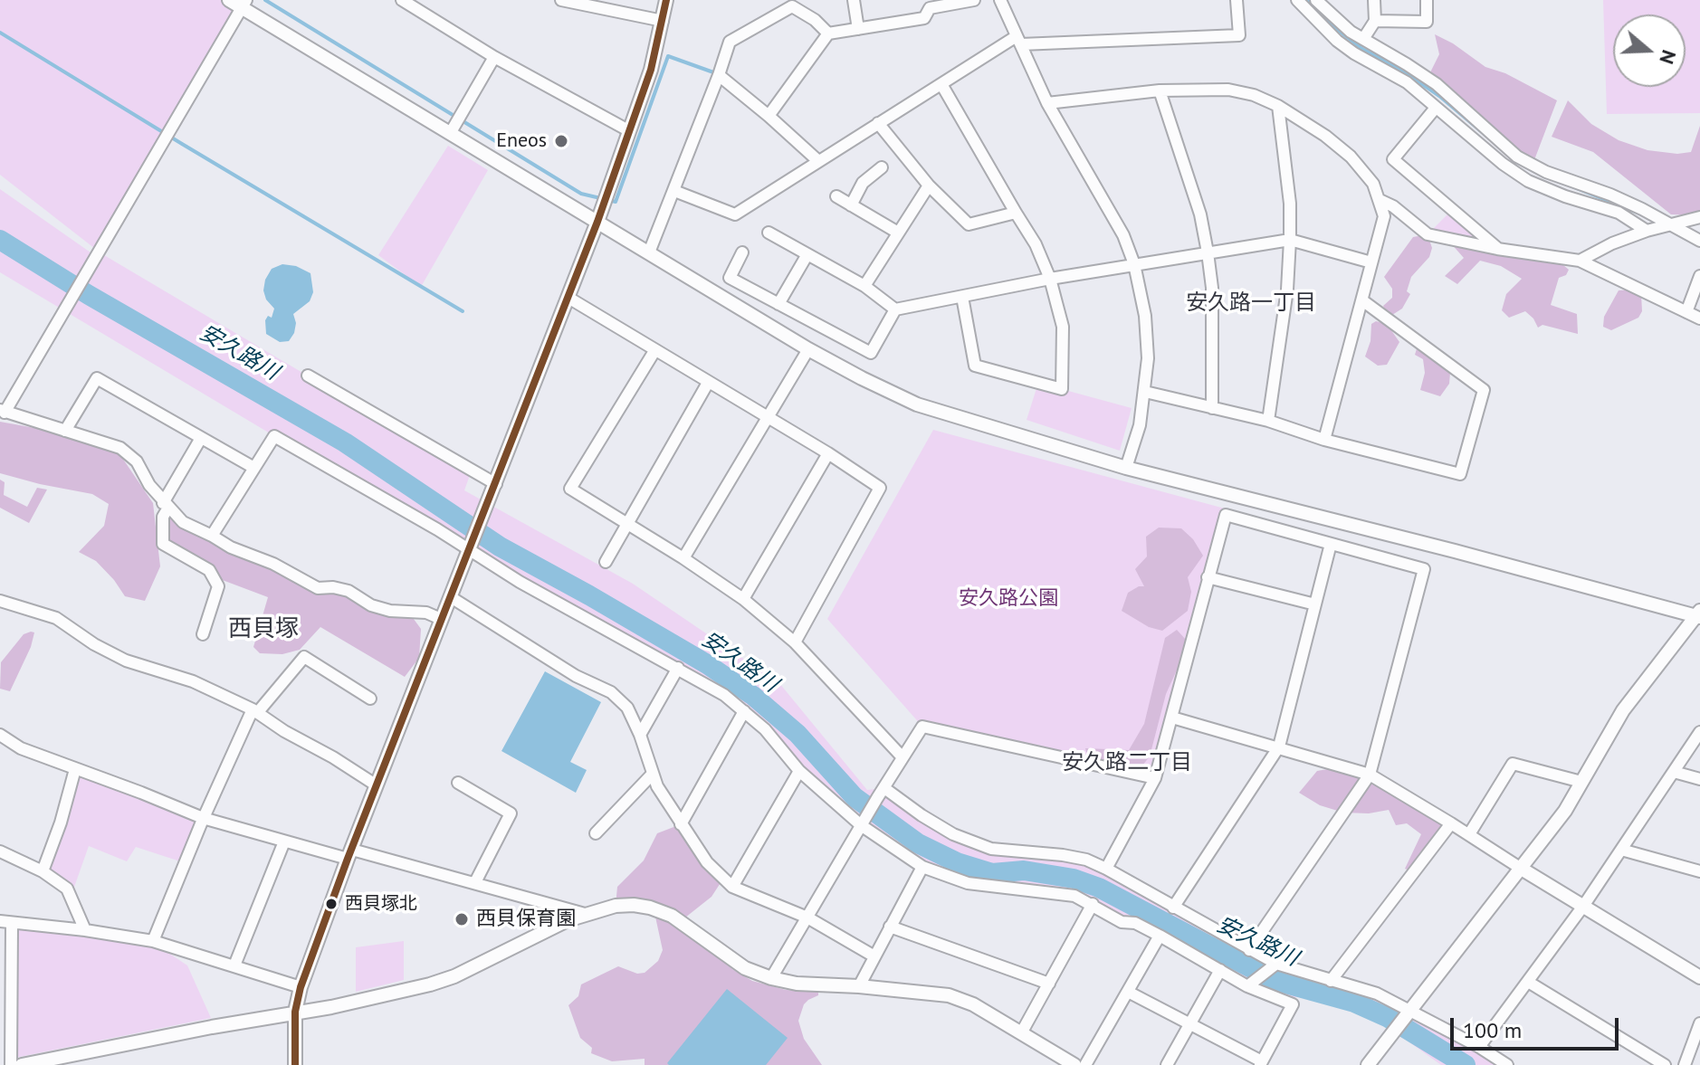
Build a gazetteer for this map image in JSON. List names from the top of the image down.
{
  "districts": ["安久路一丁目", "西貝塚", "安久路二丁目"],
  "water": ["安久路川"],
  "parks": ["安久路公園"],
  "places": ["Eneos", "西貝塚北", "西貝保育園"],
  "scale_bar": "100 m",
  "north": "right"
}
